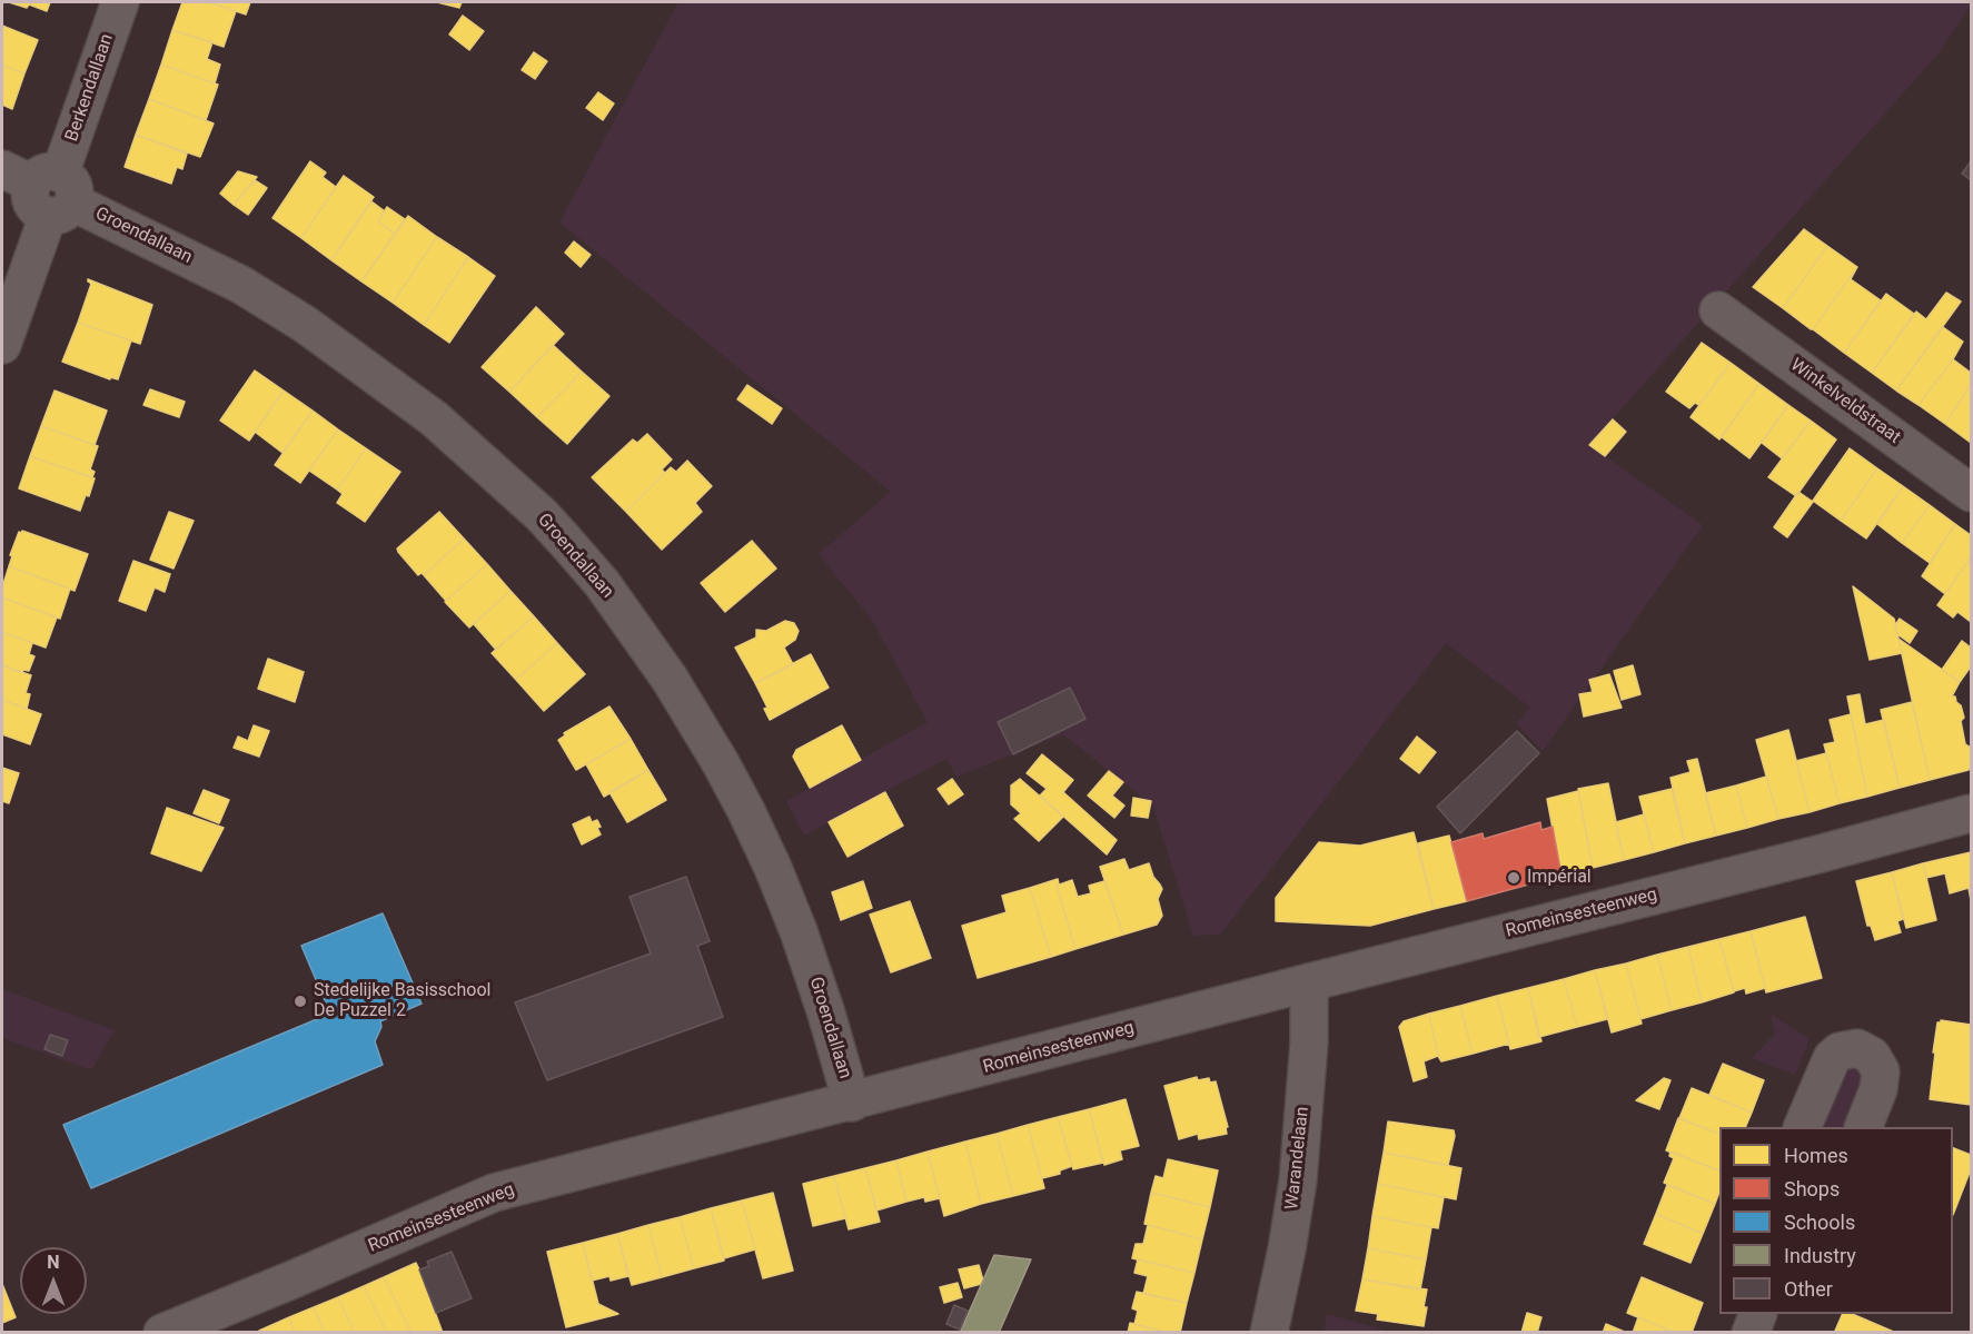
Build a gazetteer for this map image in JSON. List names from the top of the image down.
{
  "streets": {
    "street": [
      "Berkendallaan",
      "Groendallaan",
      "Winkelveldstraat",
      "Romeinsesteenweg",
      "Warandelaan"
    ]
  },
  "crossings": [
    ["Berkendallaan", "Groendallaan"],
    ["Groendallaan", "Romeinsesteenweg"],
    ["Romeinsesteenweg", "Warandelaan"]
  ],
  "places": ["Impérial", "Stedelijke Basisschool De Puzzel 2"],
  "legend": [
    "Homes",
    "Shops",
    "Schools",
    "Industry",
    "Other"
  ],
  "north": "top"
}
